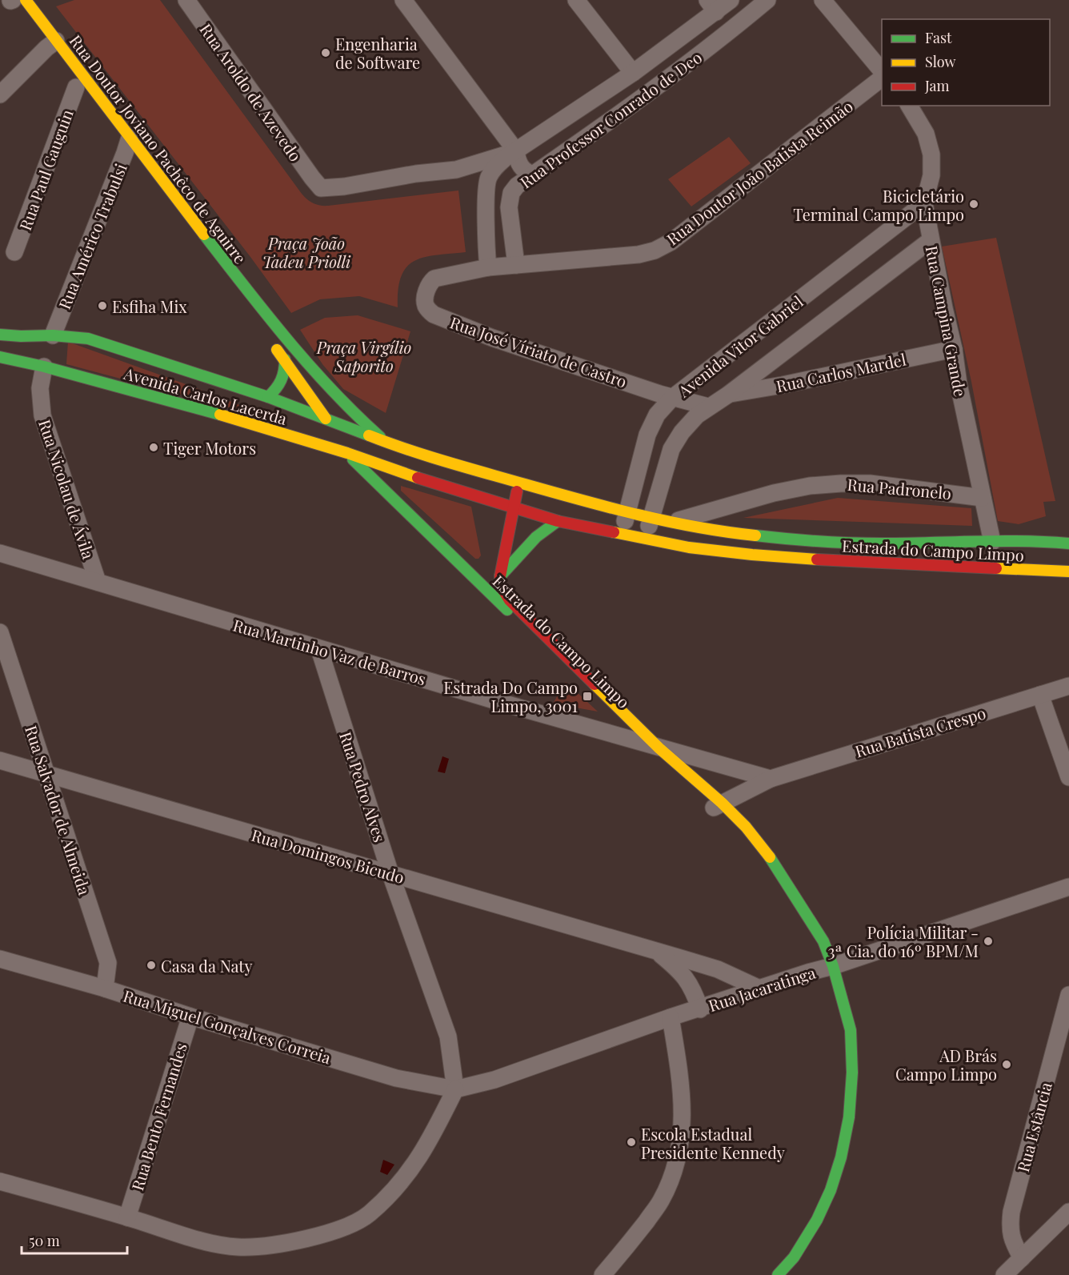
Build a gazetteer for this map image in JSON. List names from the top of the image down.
{
  "streets": {
    "main road": ["Rua Doutor Joviano Pachêco de Aguirre", "Avenida Carlos Lacerda", "Estrada do Campo Limpo"],
    "street": [
      "Rua Aroldo de Azevedo",
      "Rua Professor Conrado de Deo",
      "Rua Paul Gauguin",
      "Rua Doutor João Batista Reimão",
      "Rua Américo Trabulsi",
      "Rua Campina Grande",
      "Avenida Vitor Gabriel",
      "Rua José Víriato de Castro",
      "Rua Carlos Mardel",
      "Rua Padronelo",
      "Rua Nicolau de Ávila",
      "Rua Martinho Vaz de Barros",
      "Rua Batista Crespo",
      "Rua Pedro Alves",
      "Rua Salvador de Almeida",
      "Rua Domingos Bicudo",
      "Rua Jacaratinga",
      "Rua Miguel Gonçalves Correia",
      "Rua Bento Fernandes",
      "Rua Estância"
    ]
  },
  "crossings": [
    ["Rua Aroldo de Azevedo", "Rua Professor Conrado de Deo"],
    ["Rua Professor Conrado de Deo", "Rua Doutor João Batista Reimão"],
    ["Rua Professor Conrado de Deo", "Rua José Víriato de Castro"],
    ["Rua Doutor Joviano Pachêco de Aguirre", "Rua Américo Trabulsi"],
    ["Rua Doutor Joviano Pachêco de Aguirre", "Avenida Carlos Lacerda"],
    ["Rua Doutor Joviano Pachêco de Aguirre", "Estrada do Campo Limpo"],
    ["Rua Doutor João Batista Reimão", "Rua José Víriato de Castro"],
    ["Rua Américo Trabulsi", "Avenida Carlos Lacerda"],
    ["Rua Américo Trabulsi", "Rua Nicolau de Ávila"],
    ["Rua Campina Grande", "Avenida Vitor Gabriel"],
    ["Rua Campina Grande", "Rua Carlos Mardel"],
    ["Rua Campina Grande", "Rua Padronelo"],
    ["Rua Campina Grande", "Estrada do Campo Limpo"],
    ["Avenida Vitor Gabriel", "Rua José Víriato de Castro"],
    ["Avenida Vitor Gabriel", "Rua Carlos Mardel"],
    ["Avenida Vitor Gabriel", "Estrada do Campo Limpo"],
    ["Avenida Carlos Lacerda", "Rua Nicolau de Ávila"],
    ["Avenida Carlos Lacerda", "Estrada do Campo Limpo"],
    ["Rua Padronelo", "Estrada do Campo Limpo"],
    ["Rua Nicolau de Ávila", "Rua Martinho Vaz de Barros"],
    ["Estrada do Campo Limpo", "Rua Martinho Vaz de Barros"],
    ["Estrada do Campo Limpo", "Rua Batista Crespo"],
    ["Estrada do Campo Limpo", "Rua Jacaratinga"],
    ["Rua Martinho Vaz de Barros", "Rua Pedro Alves"],
    ["Rua Pedro Alves", "Rua Domingos Bicudo"],
    ["Rua Pedro Alves", "Rua Jacaratinga"],
    ["Rua Pedro Alves", "Rua Miguel Gonçalves Correia"],
    ["Rua Salvador de Almeida", "Rua Domingos Bicudo"],
    ["Rua Salvador de Almeida", "Rua Miguel Gonçalves Correia"],
    ["Rua Domingos Bicudo", "Rua Jacaratinga"],
    ["Rua Jacaratinga", "Rua Miguel Gonçalves Correia"],
    ["Rua Miguel Gonçalves Correia", "Rua Bento Fernandes"]
  ],
  "parks": ["Praça João Tadeu Priolli", "Praça Virgílio Saporito"],
  "places": {
    "other": [
      "Engenharia de Software",
      "Bicicletário Terminal Campo Limpo",
      "Esfiha Mix",
      "Tiger Motors",
      "Polícia Militar - 3ª Cia. do 16º BPM/M",
      "Casa da Naty",
      "AD Brás Campo Limpo",
      "Escola Estadual Presidente Kennedy"
    ],
    "transit": ["Estrada Do Campo Limpo, 3001"]
  },
  "legend": ["Fast", "Slow", "Jam"],
  "scale_bar": "50 m"
}
